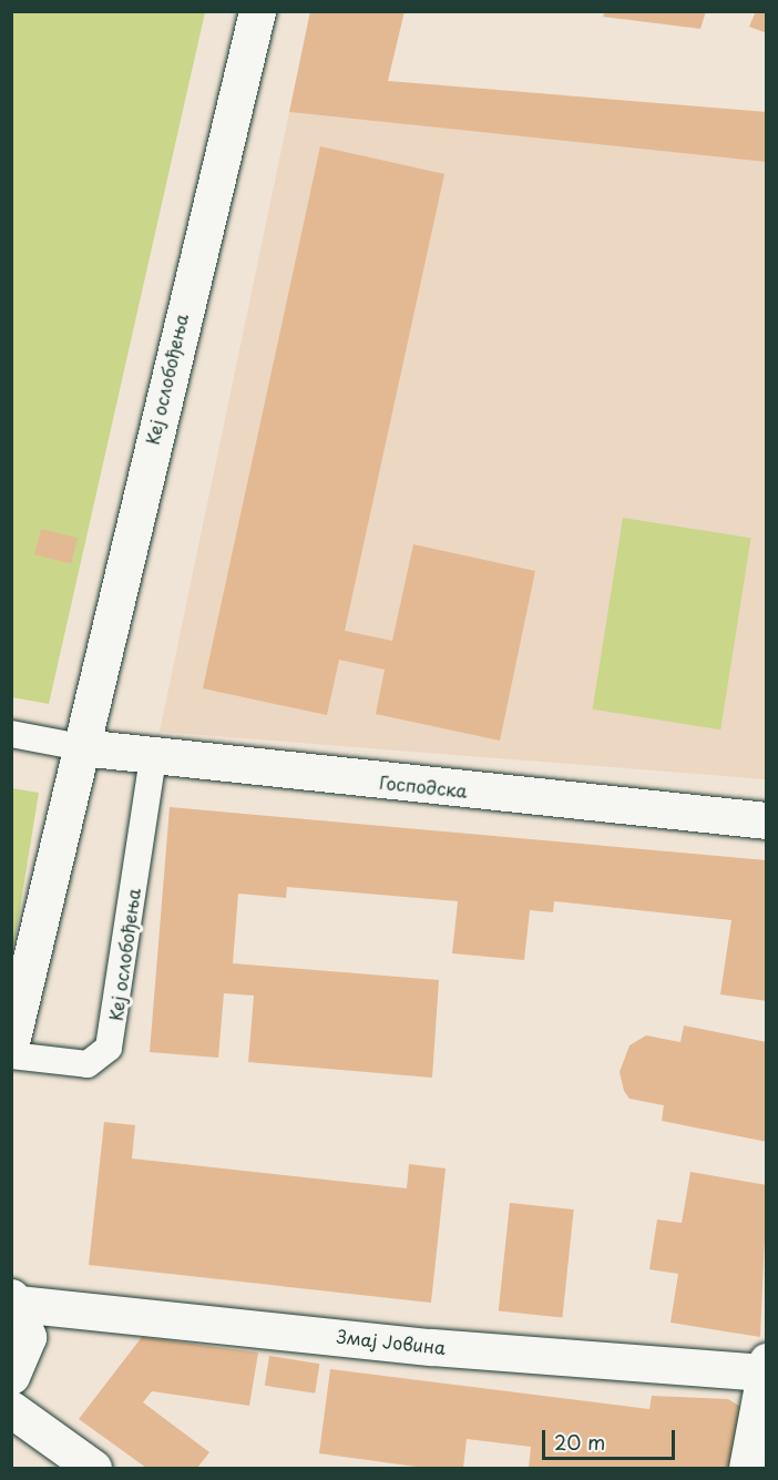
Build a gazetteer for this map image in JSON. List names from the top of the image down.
{
  "streets": {
    "street": ["Кеј ослобођења", "Господска", "Змај Јовина"]
  },
  "crossings": [
    ["Кеј ослобођења", "Господска"]
  ],
  "scale_bar": "20 m"
}
